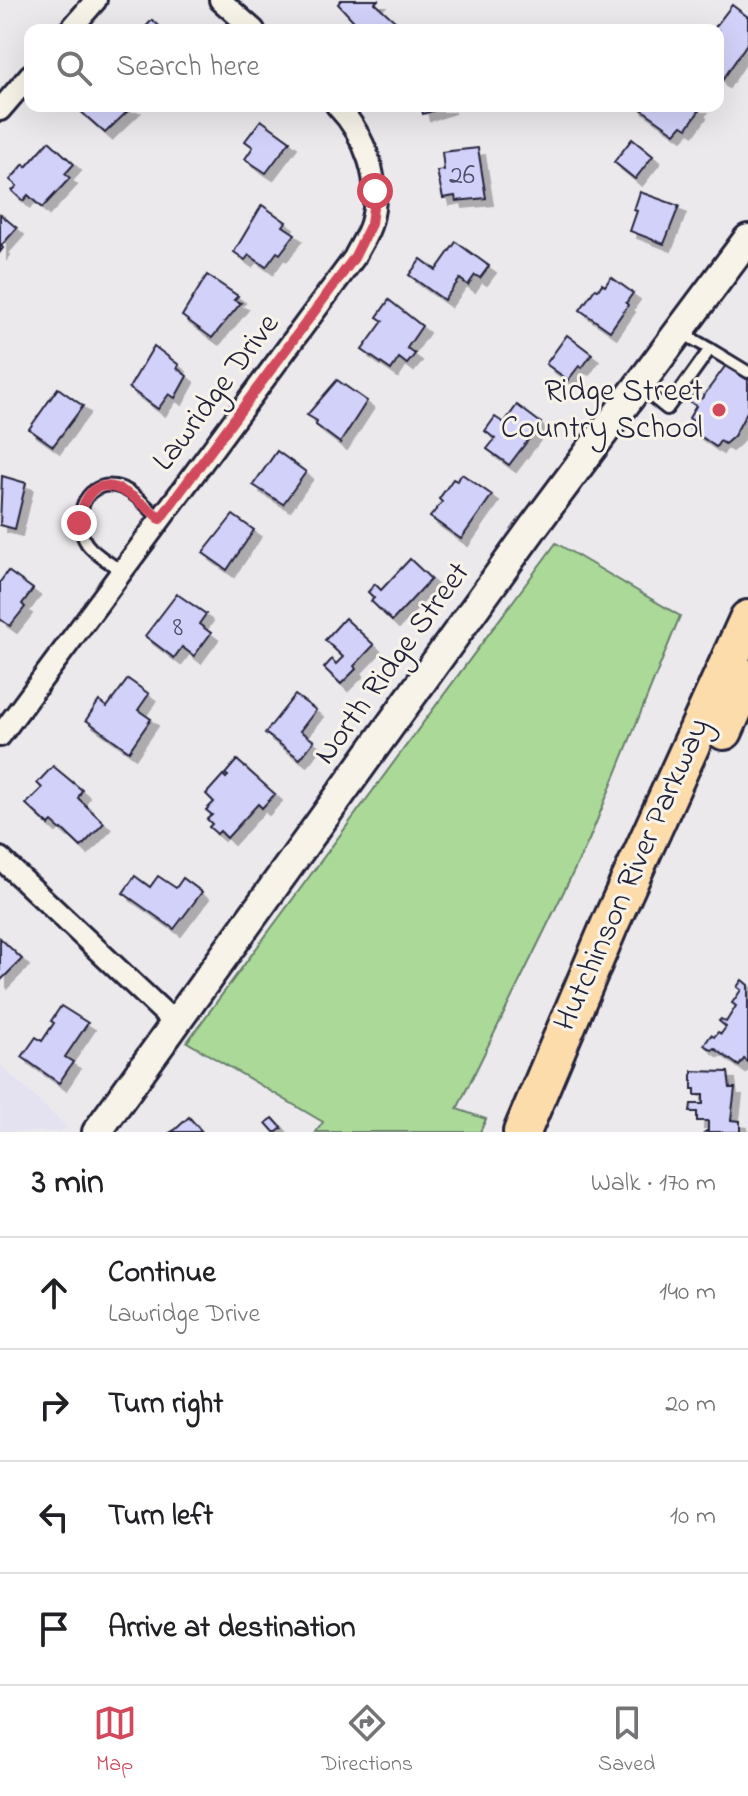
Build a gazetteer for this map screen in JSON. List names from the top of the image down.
{
  "streets": {
    "highway": ["Hutchinson River Parkway"],
    "street": ["Lawridge Drive", "North Ridge Street"]
  },
  "places": ["Ridge Street Country School"],
  "house_numbers": ["26", "8"],
  "page": {
    "search": "Search here",
    "heading": ["3 min", "Walk · 170 m"],
    "list": [
      ["Continue", "Lawridge Drive", "140 m"],
      ["Turn right", "20 m"],
      ["Turn left", "10 m"],
      "Arrive at destination"
    ],
    "nav": ["Map", "Directions", "Saved"]
  }
}
